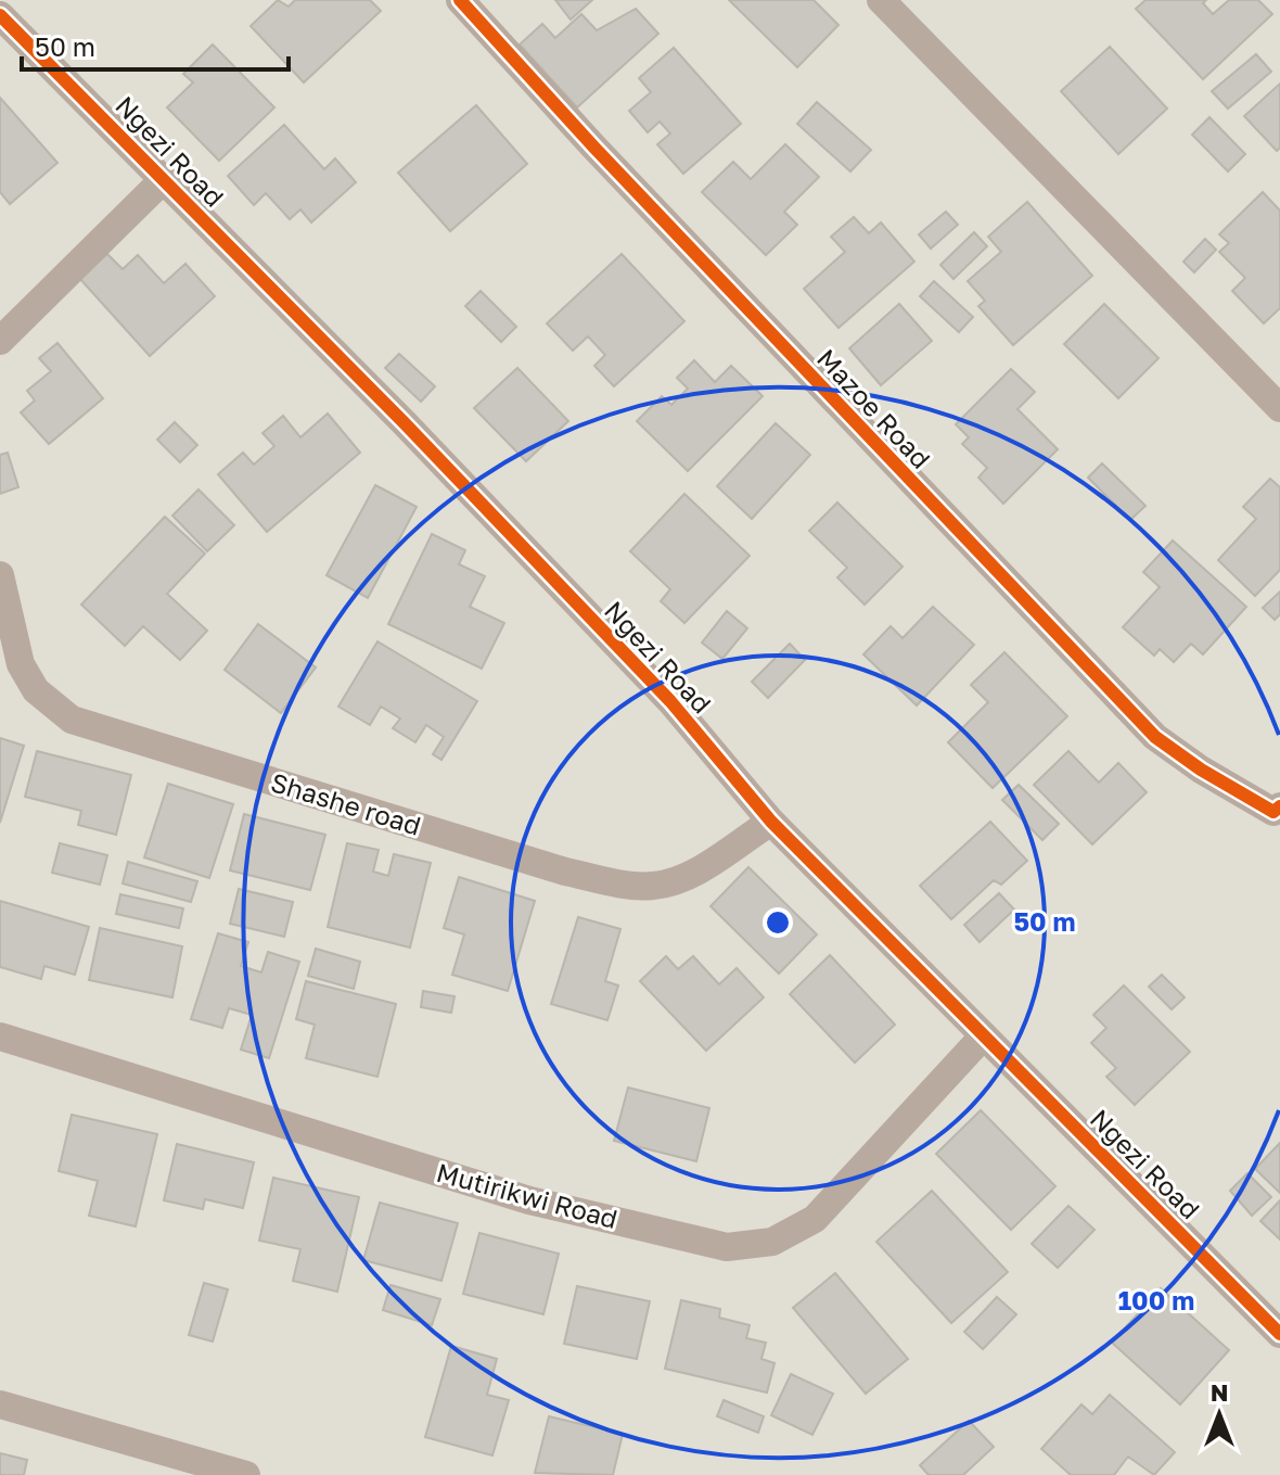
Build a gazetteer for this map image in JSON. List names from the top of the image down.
{
  "streets": {
    "street": [
      "Ngezi Road",
      "Mazoe Road",
      "Shashe road",
      "Mutirikwi Road"
    ]
  },
  "crossings": [
    ["Ngezi Road", "Shashe road"],
    ["Ngezi Road", "Mutirikwi Road"]
  ],
  "scale_bar": "50 m",
  "north": "top",
  "rings": ["50 m", "100 m"]
}
